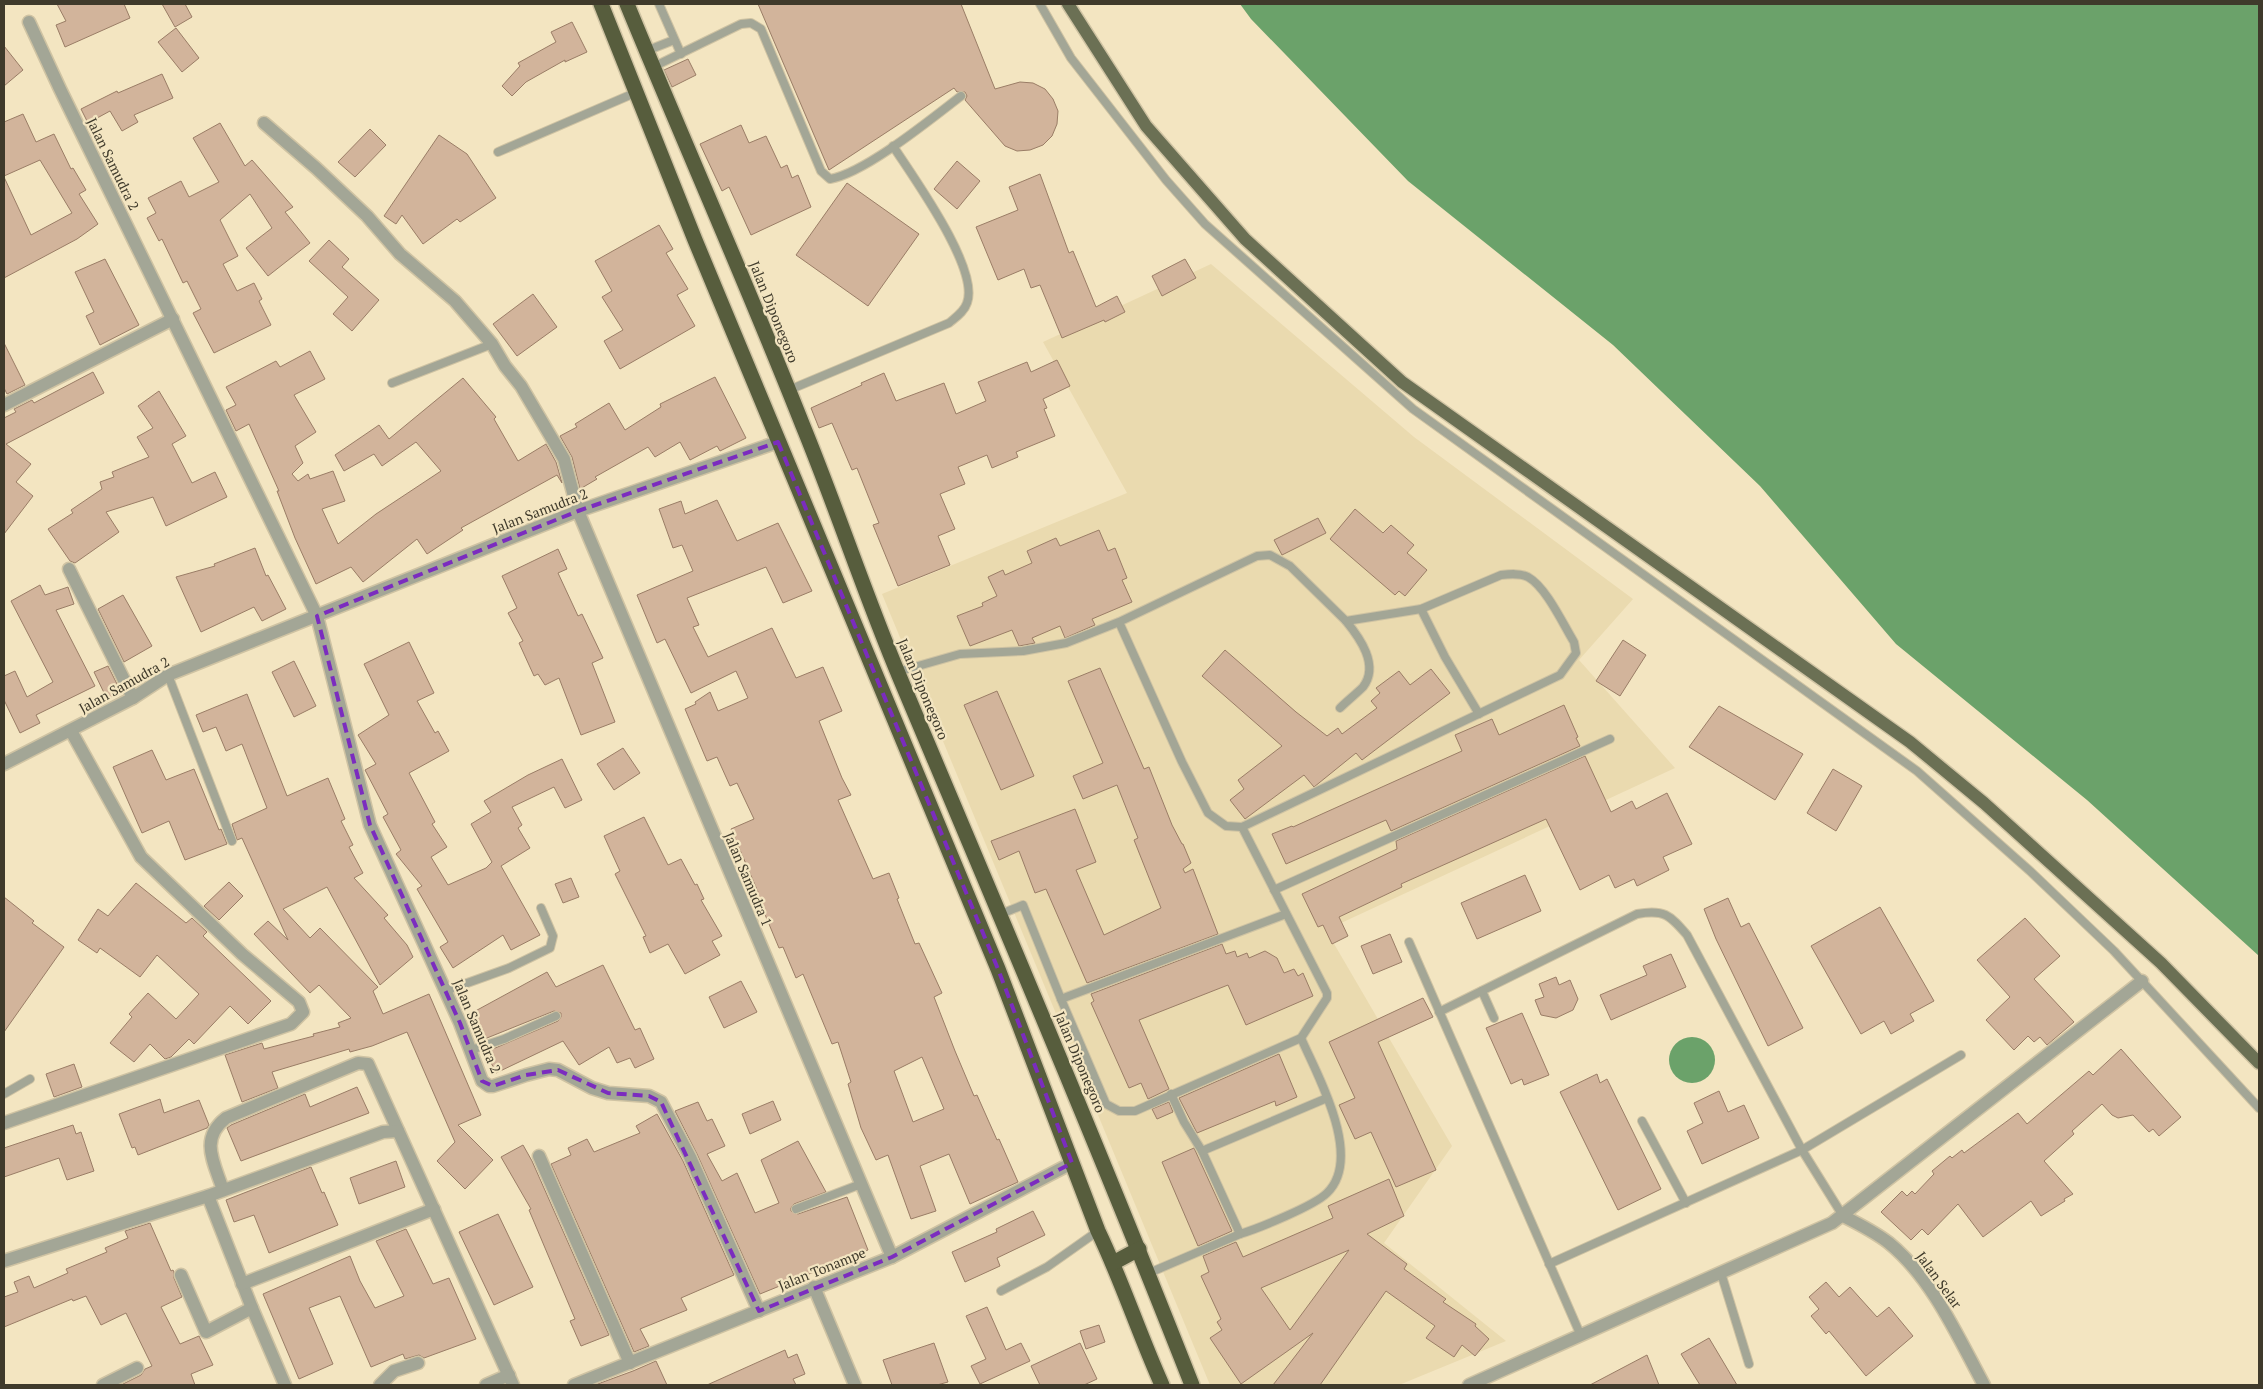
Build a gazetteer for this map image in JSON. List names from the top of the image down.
{
  "streets": {
    "highway": ["Jalan Diponegoro"],
    "street": [
      "Jalan Samudra 2",
      "Jalan Samudra 1",
      "Jalan Tonampe",
      "Jalan Selar"
    ]
  },
  "crossings": [
    ["Jalan Samudra 2", "Jalan Samudra 1"],
    ["Jalan Samudra 2", "Jalan Tonampe"],
    ["Jalan Samudra 1", "Jalan Tonampe"]
  ]
}
